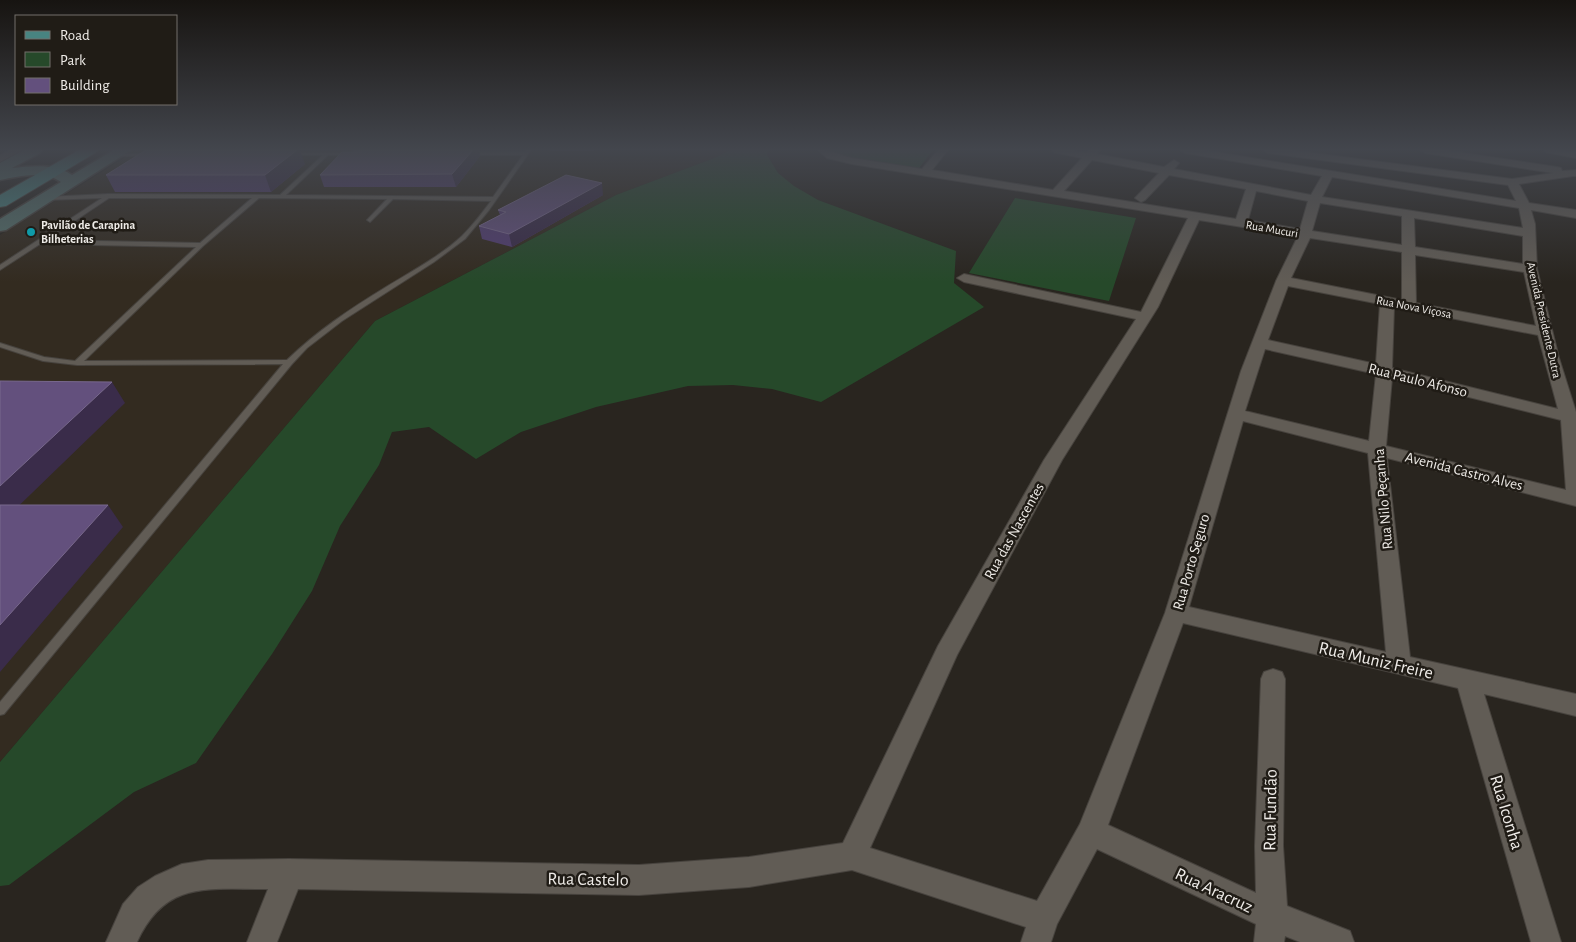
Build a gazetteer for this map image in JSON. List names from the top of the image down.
{
  "streets": {
    "street": [
      "Rua Mucuri",
      "Rua Nova Viçosa",
      "Avenida Presidente Dutra",
      "Rua Paulo Afonso",
      "Avenida Castro Alves",
      "Rua Nilo Peçanha",
      "Rua das Nascentes",
      "Rua Porto Seguro",
      "Rua Muniz Freire",
      "Rua Fundão",
      "Rua Iconha",
      "Rua Castelo",
      "Rua Aracruz"
    ]
  },
  "crossings": [
    ["Rua Mucuri", "Avenida Presidente Dutra"],
    ["Rua Mucuri", "Rua das Nascentes"],
    ["Rua Mucuri", "Rua Porto Seguro"],
    ["Rua Nova Viçosa", "Avenida Presidente Dutra"],
    ["Rua Nova Viçosa", "Rua Nilo Peçanha"],
    ["Rua Nova Viçosa", "Rua Porto Seguro"],
    ["Avenida Presidente Dutra", "Rua Paulo Afonso"],
    ["Rua Paulo Afonso", "Rua Nilo Peçanha"],
    ["Rua Paulo Afonso", "Rua Porto Seguro"],
    ["Avenida Castro Alves", "Rua Nilo Peçanha"],
    ["Avenida Castro Alves", "Rua Porto Seguro"],
    ["Rua Nilo Peçanha", "Rua Muniz Freire"],
    ["Rua das Nascentes", "Rua Castelo"],
    ["Rua Porto Seguro", "Rua Muniz Freire"],
    ["Rua Porto Seguro", "Rua Castelo"],
    ["Rua Porto Seguro", "Rua Aracruz"],
    ["Rua Muniz Freire", "Rua Iconha"],
    ["Rua Fundão", "Rua Aracruz"]
  ],
  "places": ["Pavilão de Carapina Bilheterias"],
  "legend": ["Road", "Park", "Building"]
}
